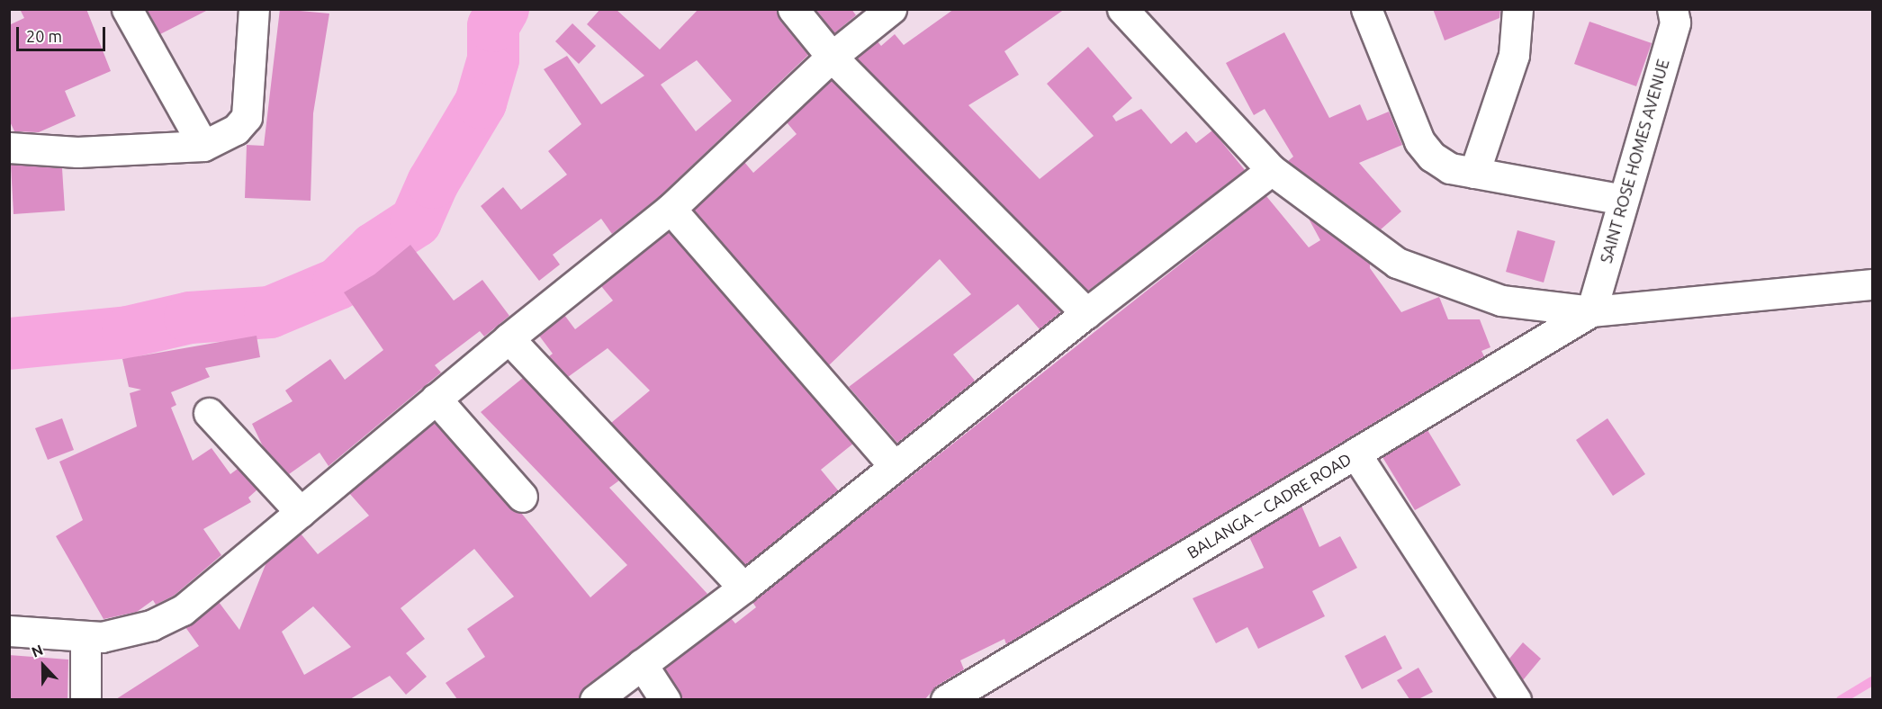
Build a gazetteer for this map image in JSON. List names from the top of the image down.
{
  "streets": {
    "street": ["SAINT ROSE HOMES AVENUE", "BALANGA – CADRE ROAD"]
  },
  "crossings": [
    ["SAINT ROSE HOMES AVENUE", "BALANGA – CADRE ROAD"]
  ],
  "scale_bar": "20 m",
  "north": "top"
}
